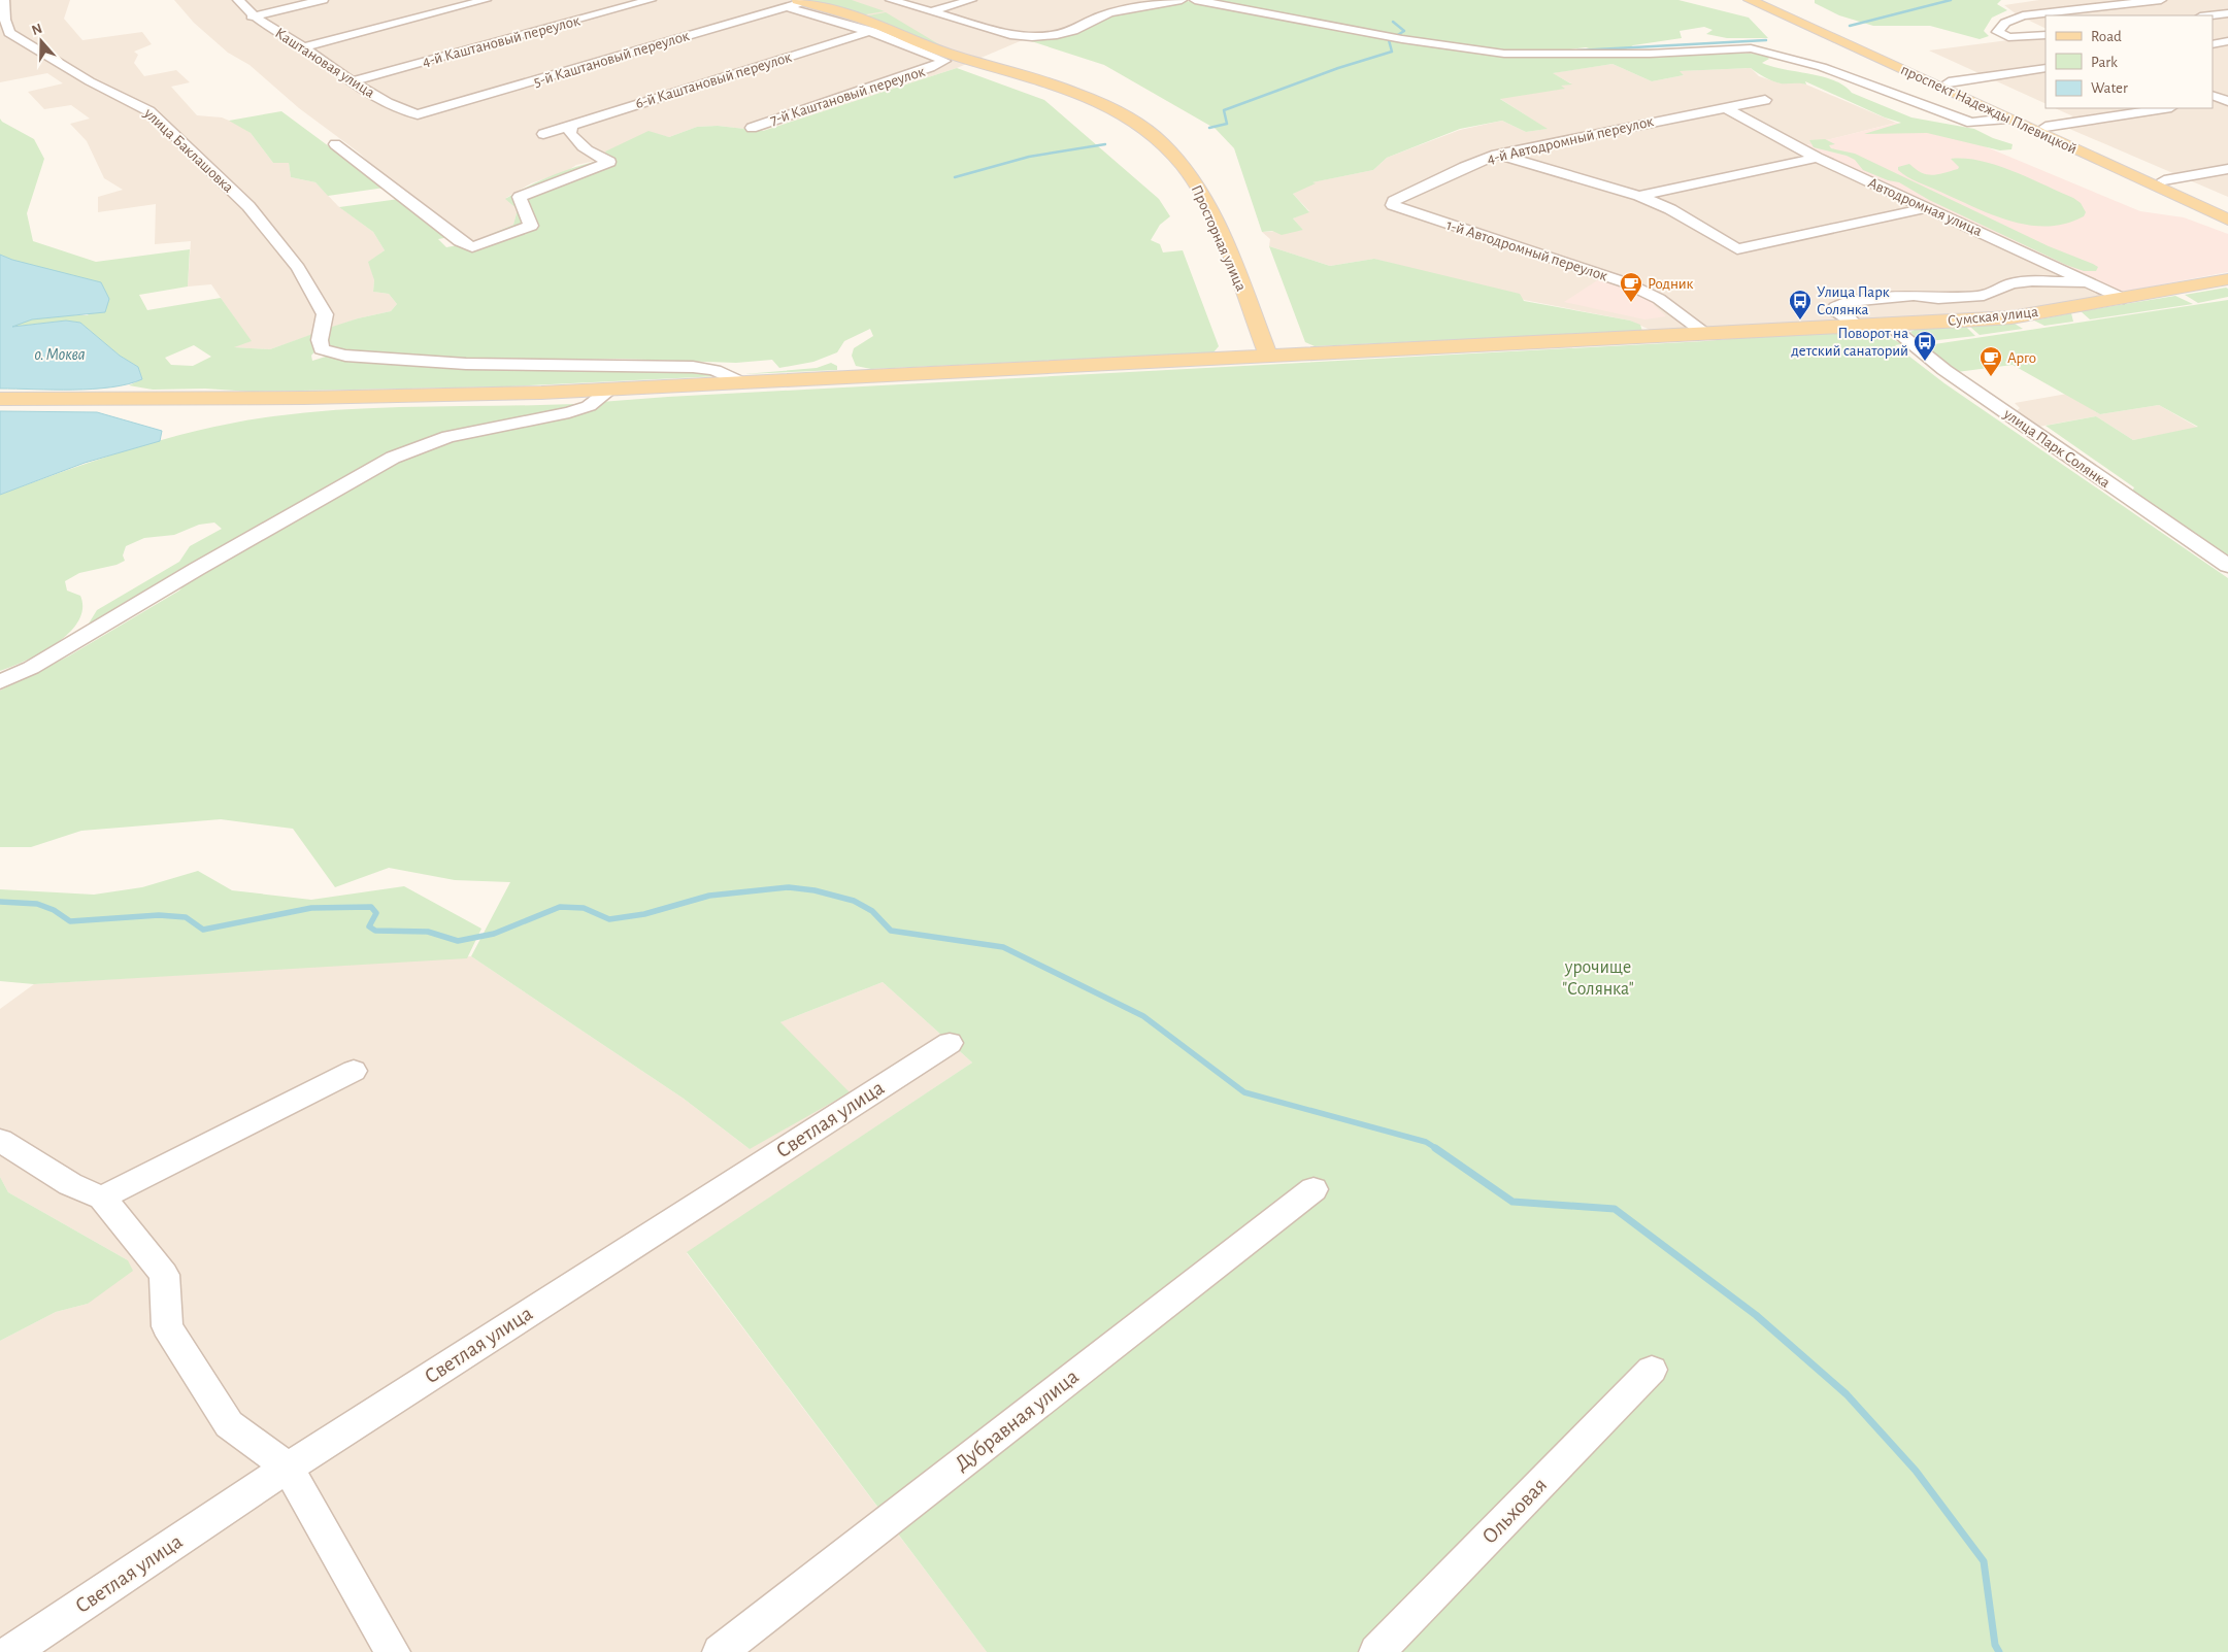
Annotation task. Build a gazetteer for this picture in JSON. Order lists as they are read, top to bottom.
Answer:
{
  "streets": {
    "main road": ["проспект Надежды Плевицкой", "Просторная улица", "Сумская улица"],
    "street": [
      "4-й Каштановый переулок",
      "5-й Каштановый переулок",
      "Каштановая улица",
      "6-й Каштановый переулок",
      "7-й Каштановый переулок",
      "4-й Автодромный переулок",
      "улица Баклашовка",
      "Автодромная улица",
      "1-й Автодромный переулок",
      "улица Парк Солянка",
      "Светлая улица",
      "Дубравная улица",
      "Ольховая"
    ]
  },
  "crossings": [
    ["4-й Каштановый переулок", "Каштановая улица"],
    ["5-й Каштановый переулок", "Каштановая улица"],
    ["5-й Каштановый переулок", "Просторная улица"],
    ["6-й Каштановый переулок", "Просторная улица"],
    ["7-й Каштановый переулок", "Просторная улица"],
    ["4-й Автодромный переулок", "Автодромная улица"],
    ["4-й Автодромный переулок", "1-й Автодромный переулок"],
    ["улица Баклашовка", "Сумская улица"],
    ["Автодромная улица", "Сумская улица"],
    ["Просторная улица", "Сумская улица"],
    ["1-й Автодромный переулок", "Сумская улица"],
    ["Сумская улица", "улица Парк Солянка"]
  ],
  "water": ["о. Моква"],
  "parks": ["урочище \"Солянка\""],
  "places": {
    "cafe": ["Родник", "Арго"],
    "bus stop": ["Улица Парк Солянка", "Поворот на детский санаторий"]
  },
  "legend": ["Road", "Park", "Water"],
  "north": "top"
}
